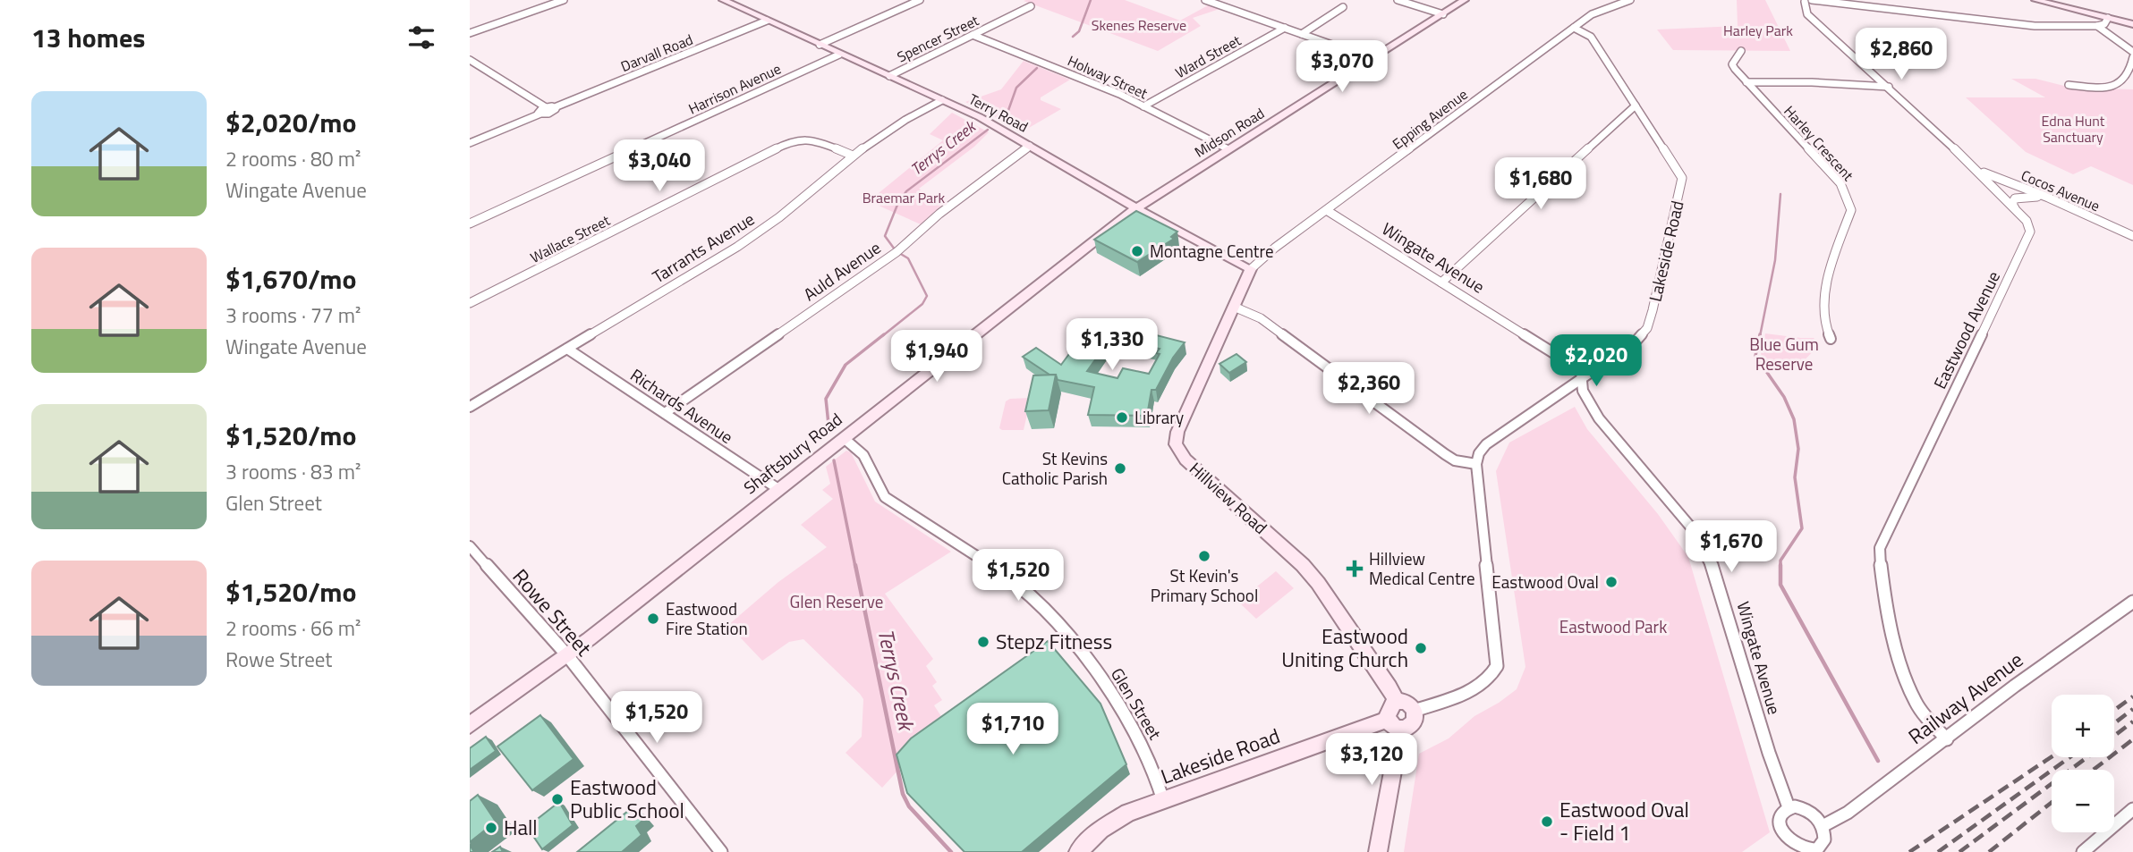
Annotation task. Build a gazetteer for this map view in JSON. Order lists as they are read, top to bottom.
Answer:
{
  "streets": {
    "street": [
      "Spencer Street",
      "Darvall Road",
      "Ward Street",
      "Holway Street",
      "Harrison Avenue",
      "Terry Road",
      "Epping Avenue",
      "Midson Road",
      "Harley Crescent",
      "Cocos Avenue",
      "Wallace Street",
      "Tarrants Avenue",
      "Lakeside Road",
      "Wingate Avenue",
      "Auld Avenue",
      "Eastwood Avenue",
      "Richards Avenue",
      "Shaftsbury Road",
      "Hillview Road",
      "Rowe Street",
      "Railway Avenue",
      "Glen Street"
    ]
  },
  "crossings": [
    ["Spencer Street", "Holway Street"],
    ["Spencer Street", "Terry Road"],
    ["Darvall Road", "Terry Road"],
    ["Ward Street", "Holway Street"],
    ["Holway Street", "Midson Road"],
    ["Harrison Avenue", "Terry Road"],
    ["Terry Road", "Epping Avenue"],
    ["Terry Road", "Midson Road"],
    ["Terry Road", "Tarrants Avenue"],
    ["Terry Road", "Auld Avenue"],
    ["Terry Road", "Shaftsbury Road"],
    ["Terry Road", "Hillview Road"],
    ["Epping Avenue", "Lakeside Road"],
    ["Epping Avenue", "Wingate Avenue"],
    ["Epping Avenue", "Hillview Road"],
    ["Midson Road", "Shaftsbury Road"],
    ["Cocos Avenue", "Eastwood Avenue"],
    ["Wallace Street", "Tarrants Avenue"],
    ["Tarrants Avenue", "Richards Avenue"],
    ["Lakeside Road", "Wingate Avenue"],
    ["Lakeside Road", "Hillview Road"],
    ["Lakeside Road", "Glen Street"],
    ["Wingate Avenue", "Railway Avenue"],
    ["Auld Avenue", "Richards Avenue"],
    ["Eastwood Avenue", "Railway Avenue"],
    ["Richards Avenue", "Shaftsbury Road"],
    ["Shaftsbury Road", "Rowe Street"],
    ["Shaftsbury Road", "Glen Street"]
  ],
  "water": ["Terrys Creek"],
  "parks": [
    "Skenes Reserve",
    "Harley Park",
    "Edna Hunt Sanctuary",
    "Braemar Park",
    "Blue Gum Reserve",
    "Glen Reserve",
    "Eastwood Park"
  ],
  "places": {
    "other": [
      "Montagne Centre",
      "Library",
      "St Kevins Catholic Parish",
      "St Kevin's Primary School",
      "Eastwood Oval",
      "Eastwood Fire Station",
      "Stepz Fitness",
      "Eastwood Uniting Church",
      "Eastwood Public School",
      "Eastwood Oval - Field 1",
      "Hall"
    ],
    "health": ["Hillview Medical Centre"]
  },
  "page": {
    "heading": "13 homes",
    "price": [
      "$2,860",
      "$3,070",
      "$3,040",
      "$1,680",
      "$1,330",
      "$1,940",
      "$2,020",
      "$2,360",
      "$1,670",
      "$1,520",
      "$1,520",
      "$1,710",
      "$3,120"
    ],
    "list": [
      {
        "name": "$2,020/mo",
        "note": "2 rooms · 80 m² · Wingate Avenue"
      },
      {
        "name": "$1,670/mo",
        "note": "3 rooms · 77 m² · Wingate Avenue"
      },
      {
        "name": "$1,520/mo",
        "note": "3 rooms · 83 m² · Glen Street"
      },
      {
        "name": "$1,520/mo",
        "note": "2 rooms · 66 m² · Rowe Street"
      }
    ],
    "map_buttons": ["+", "−"]
  }
}
